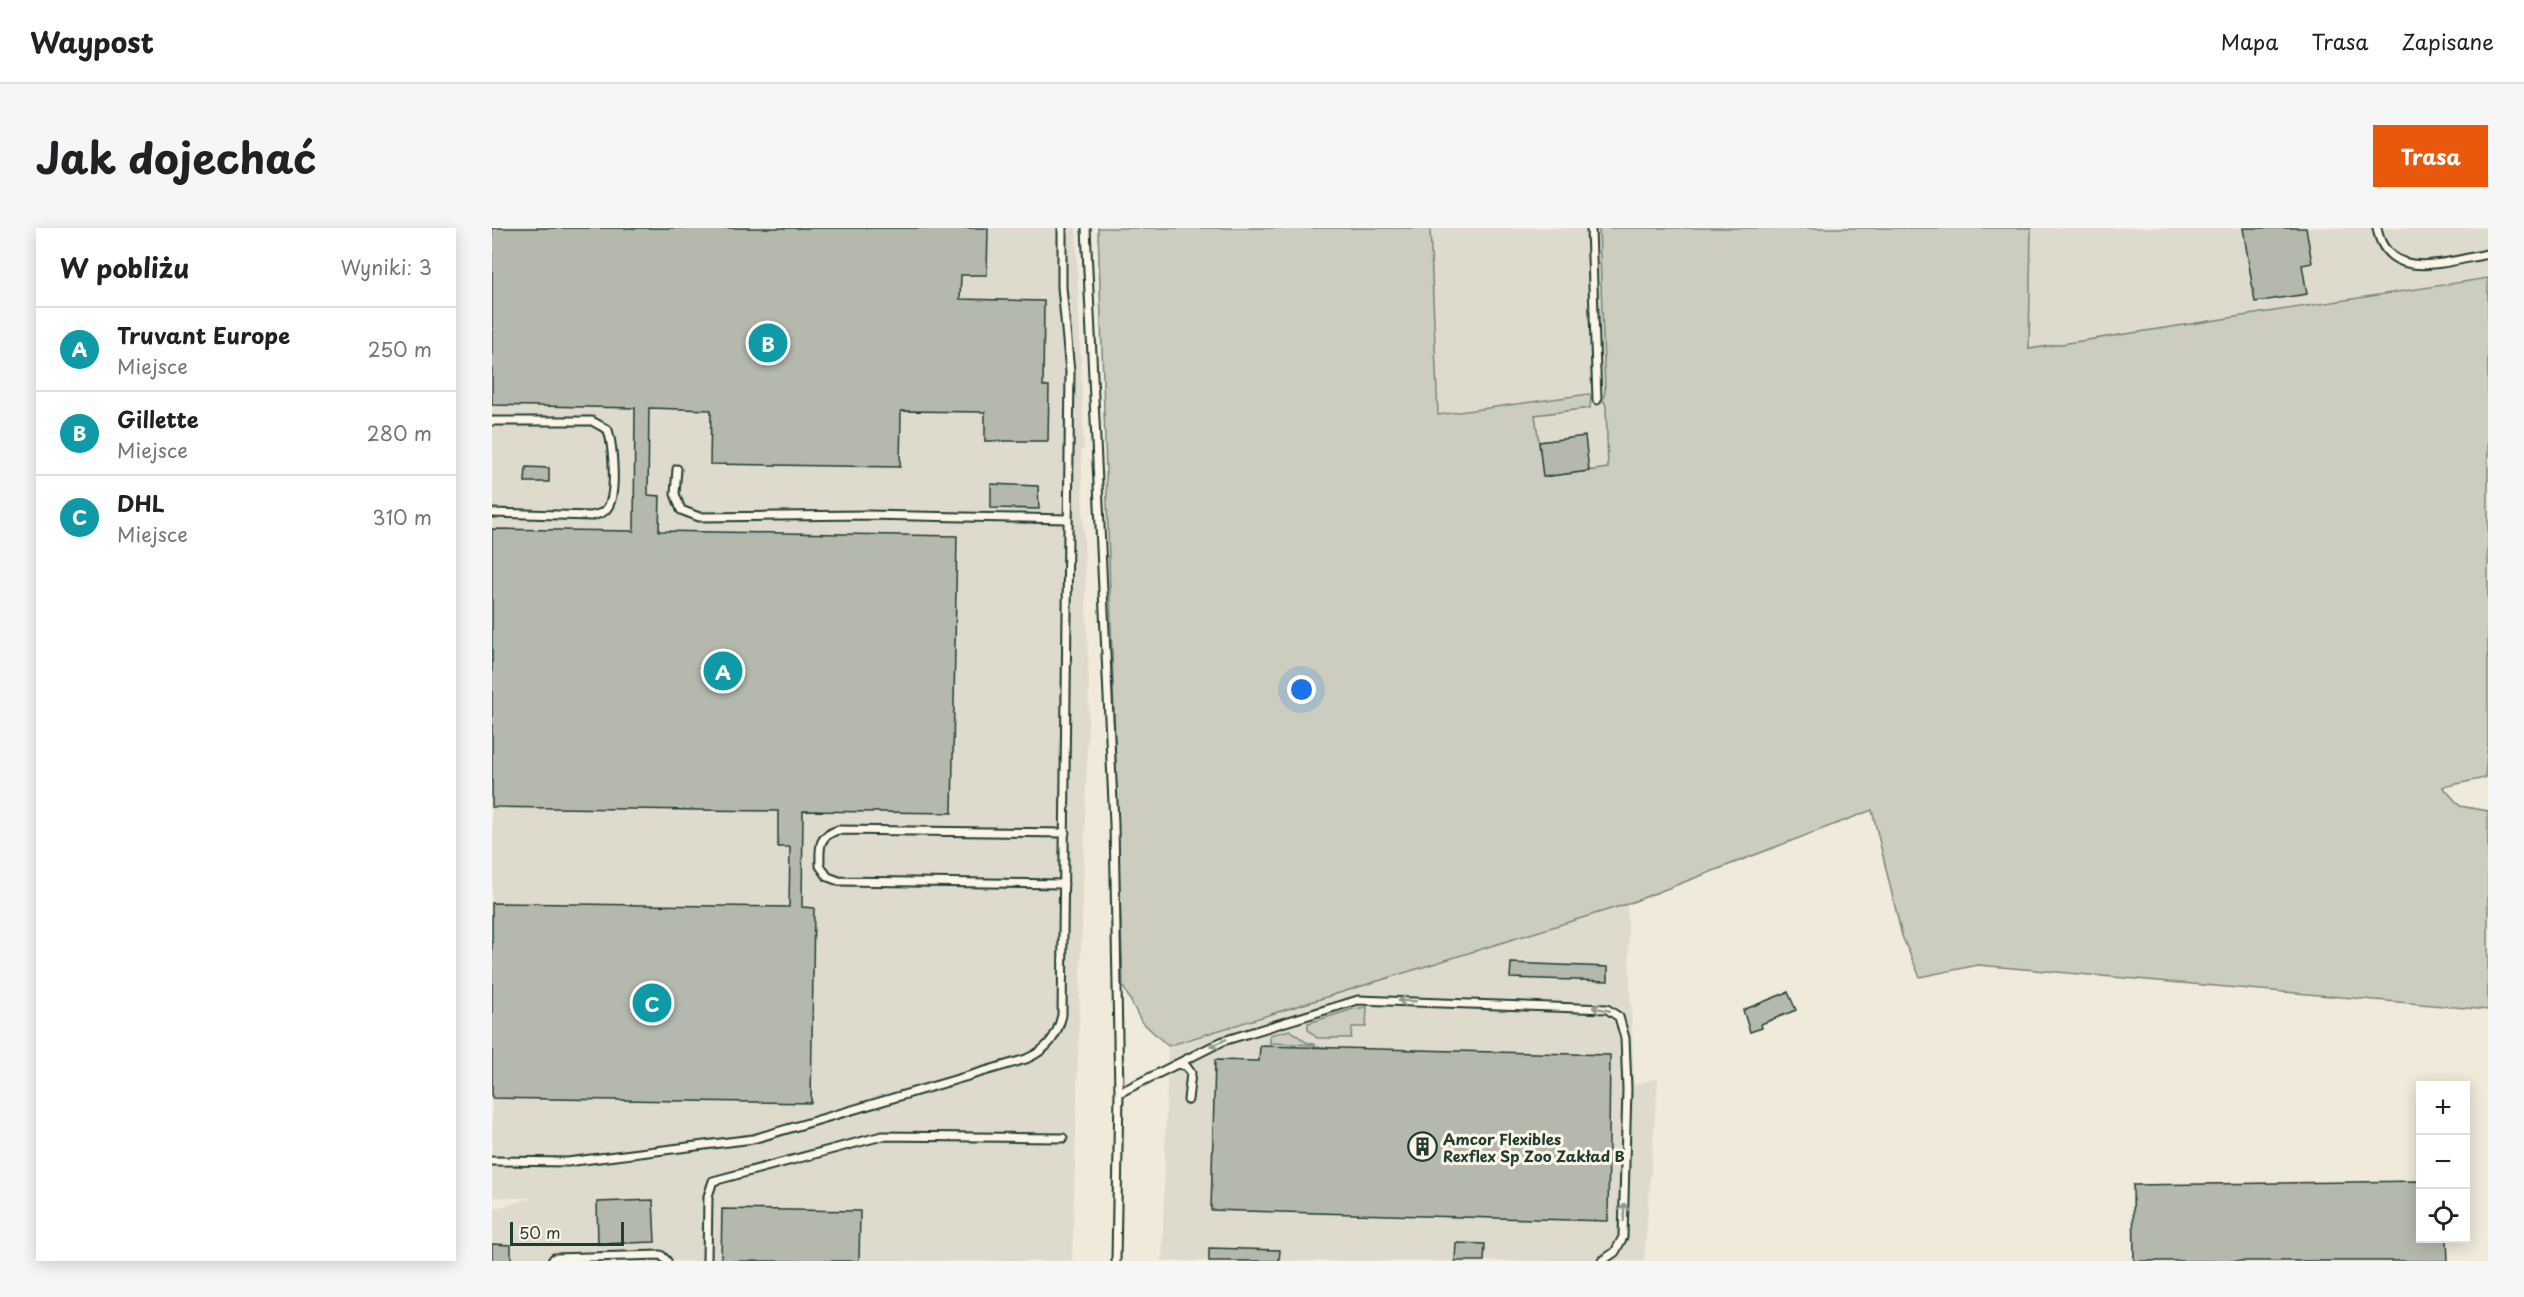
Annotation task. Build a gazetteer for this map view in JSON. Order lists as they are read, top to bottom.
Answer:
{
  "places": {
    "building": ["Amcor Flexibles Rexflex Sp Zoo Zakład B"]
  },
  "scale_bar": "50 m",
  "page": {
    "header": "Waypost",
    "nav": ["Mapa", "Trasa", "Zapisane"],
    "title": "Jak dojechać",
    "buttons": "Trasa",
    "heading": ["W pobliżu", "Wyniki: 3"],
    "list": [
      {
        "mark": "A",
        "name": "Truvant Europe",
        "note": "Miejsce",
        "value": "250 m"
      },
      {
        "mark": "B",
        "name": "Gillette",
        "note": "Miejsce",
        "value": "280 m"
      },
      {
        "mark": "C",
        "name": "DHL",
        "note": "Miejsce",
        "value": "310 m"
      }
    ],
    "pins": ["B", "A", "C"],
    "map_buttons": ["+", "−"],
    "scale": "50 m"
  }
}
